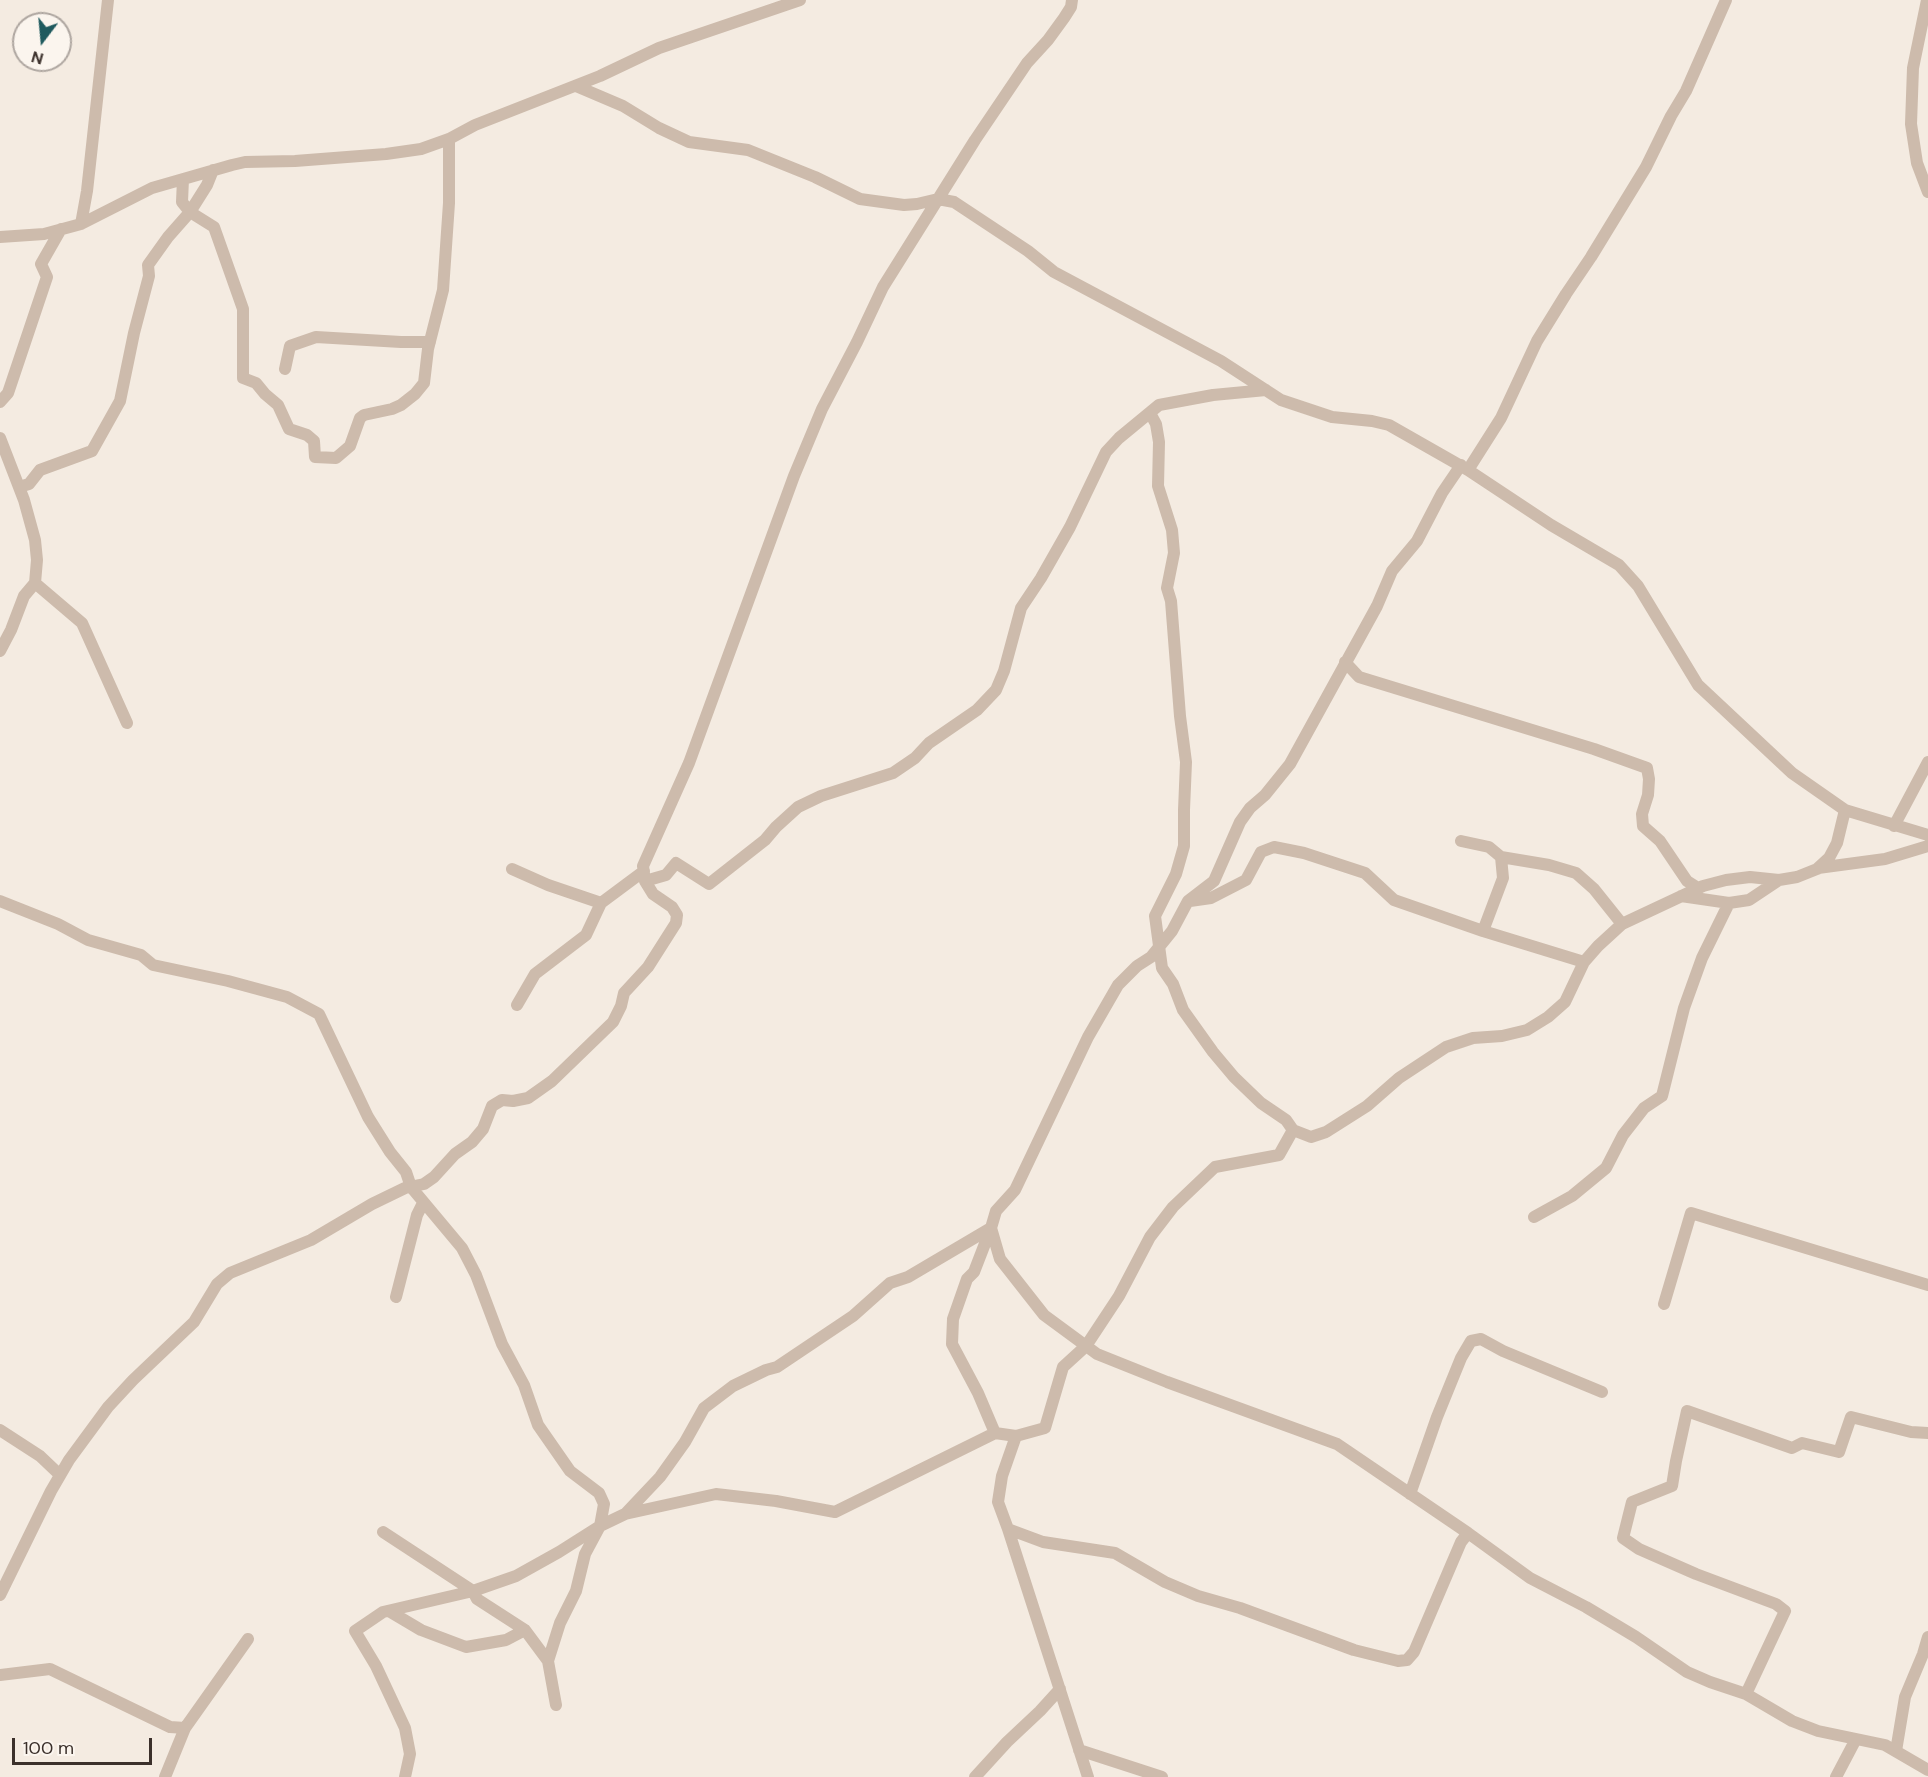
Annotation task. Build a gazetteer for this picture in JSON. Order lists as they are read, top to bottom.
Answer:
{
  "scale_bar": "100 m",
  "north": "bottom"
}
